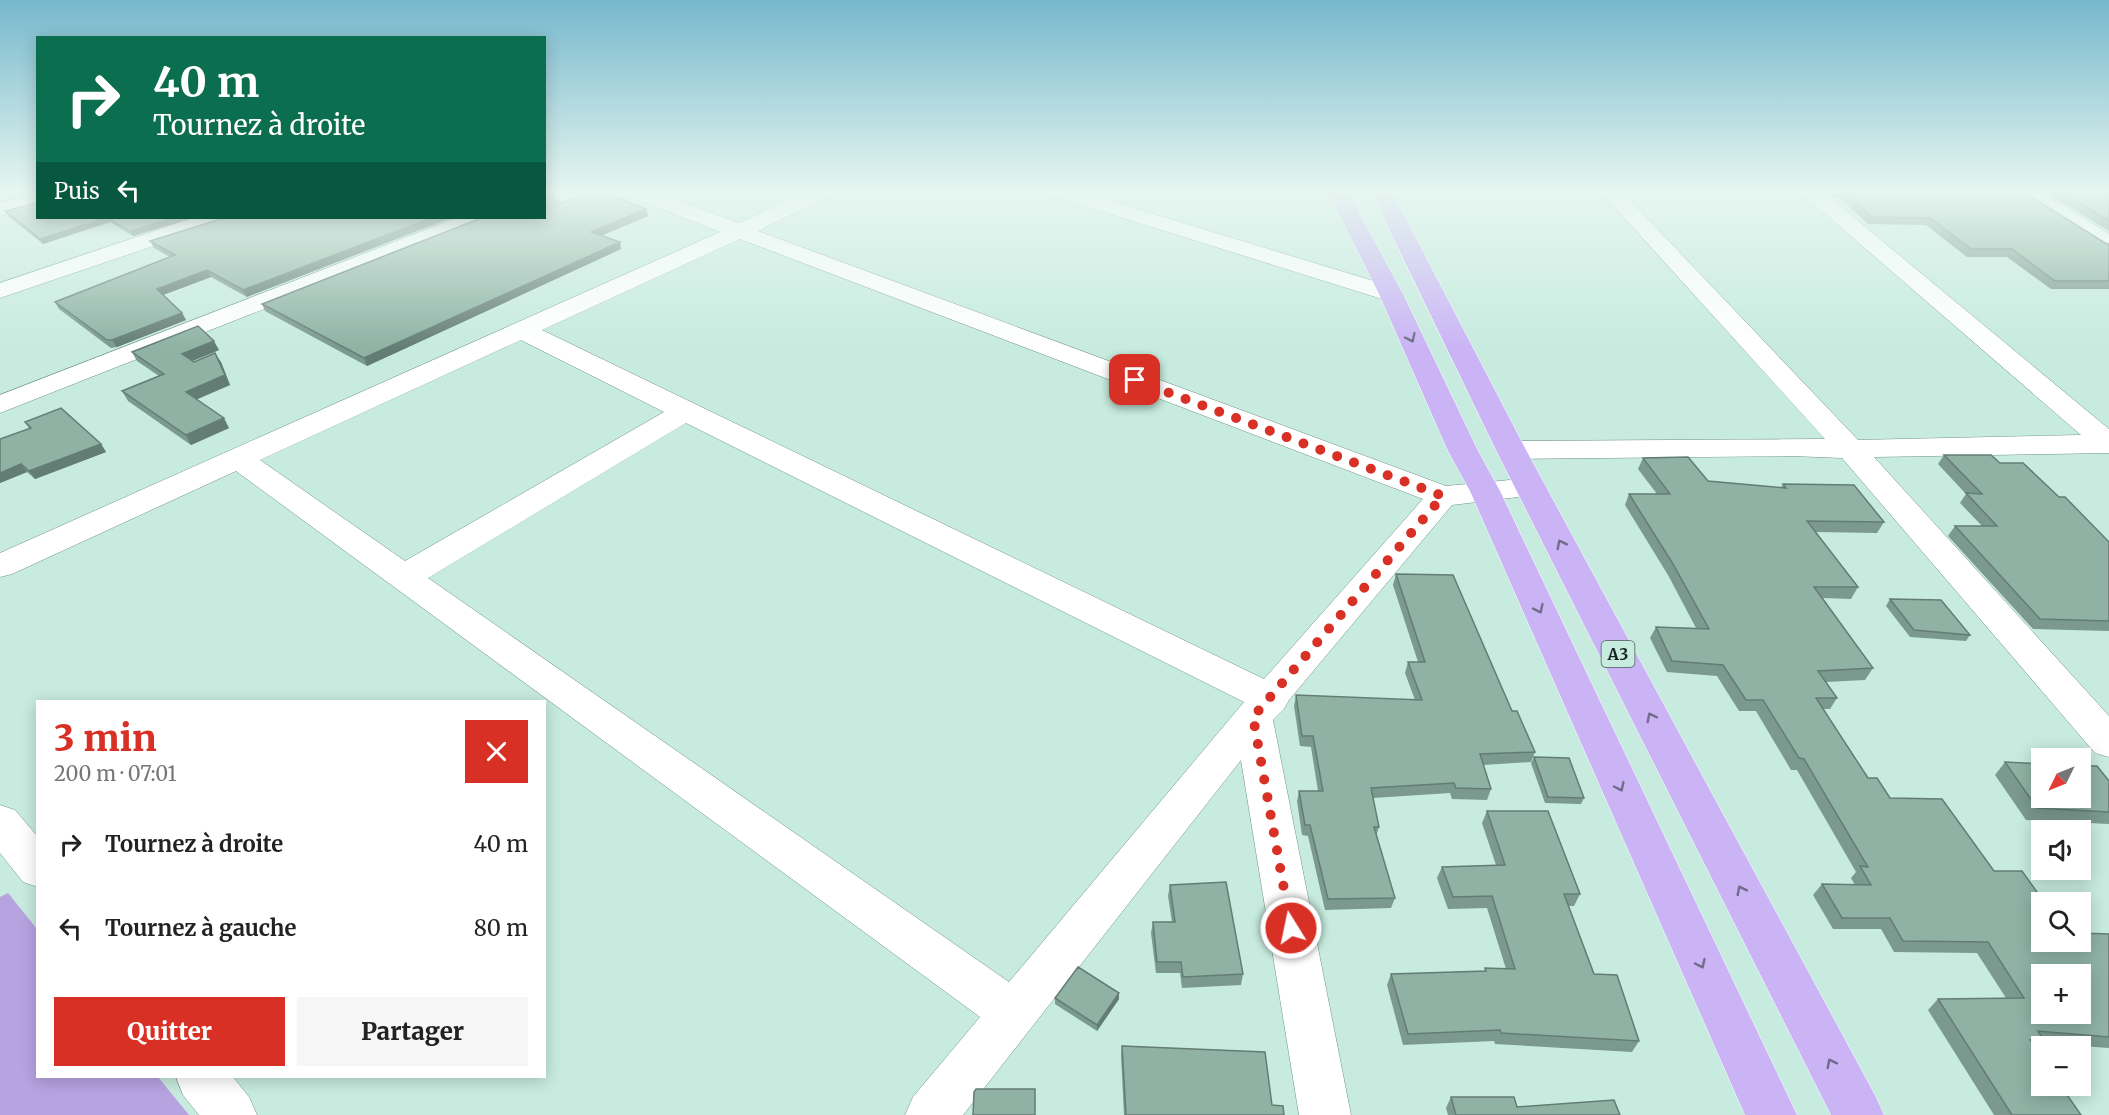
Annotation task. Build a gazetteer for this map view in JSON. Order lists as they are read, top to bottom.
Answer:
{
  "streets": {
    "highway": ["A3"]
  },
  "north": "bottom left",
  "page": {
    "turn": ["40 m", "Tournez à droite"],
    "then": "Puis",
    "heading": ["3 min", "200 m · 07:01"],
    "map_buttons": ["+", "−"],
    "list": [
      {
        "name": "Tournez à droite",
        "value": "40 m"
      },
      {
        "name": "Tournez à gauche",
        "value": "80 m"
      }
    ],
    "buttons": ["Quitter", "Partager"]
  }
}
